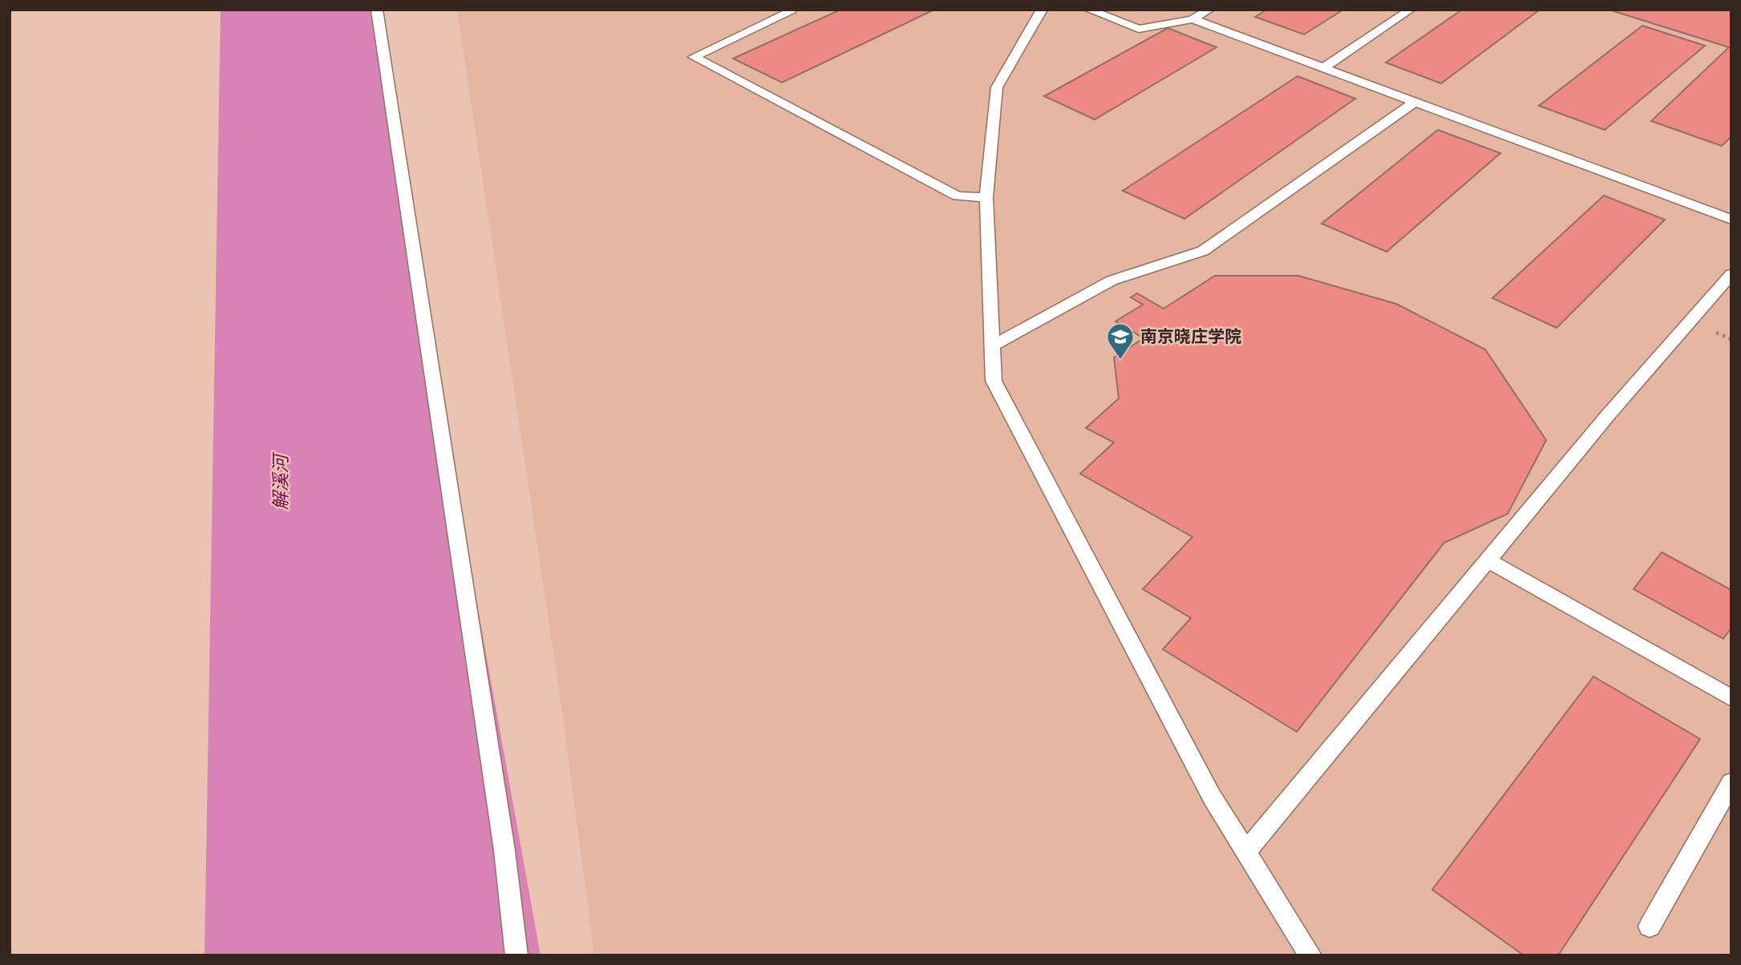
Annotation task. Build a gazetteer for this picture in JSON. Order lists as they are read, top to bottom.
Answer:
{
  "water": ["解溪河"],
  "places": {
    "school or university": ["南京晓庄学院"]
  }
}
